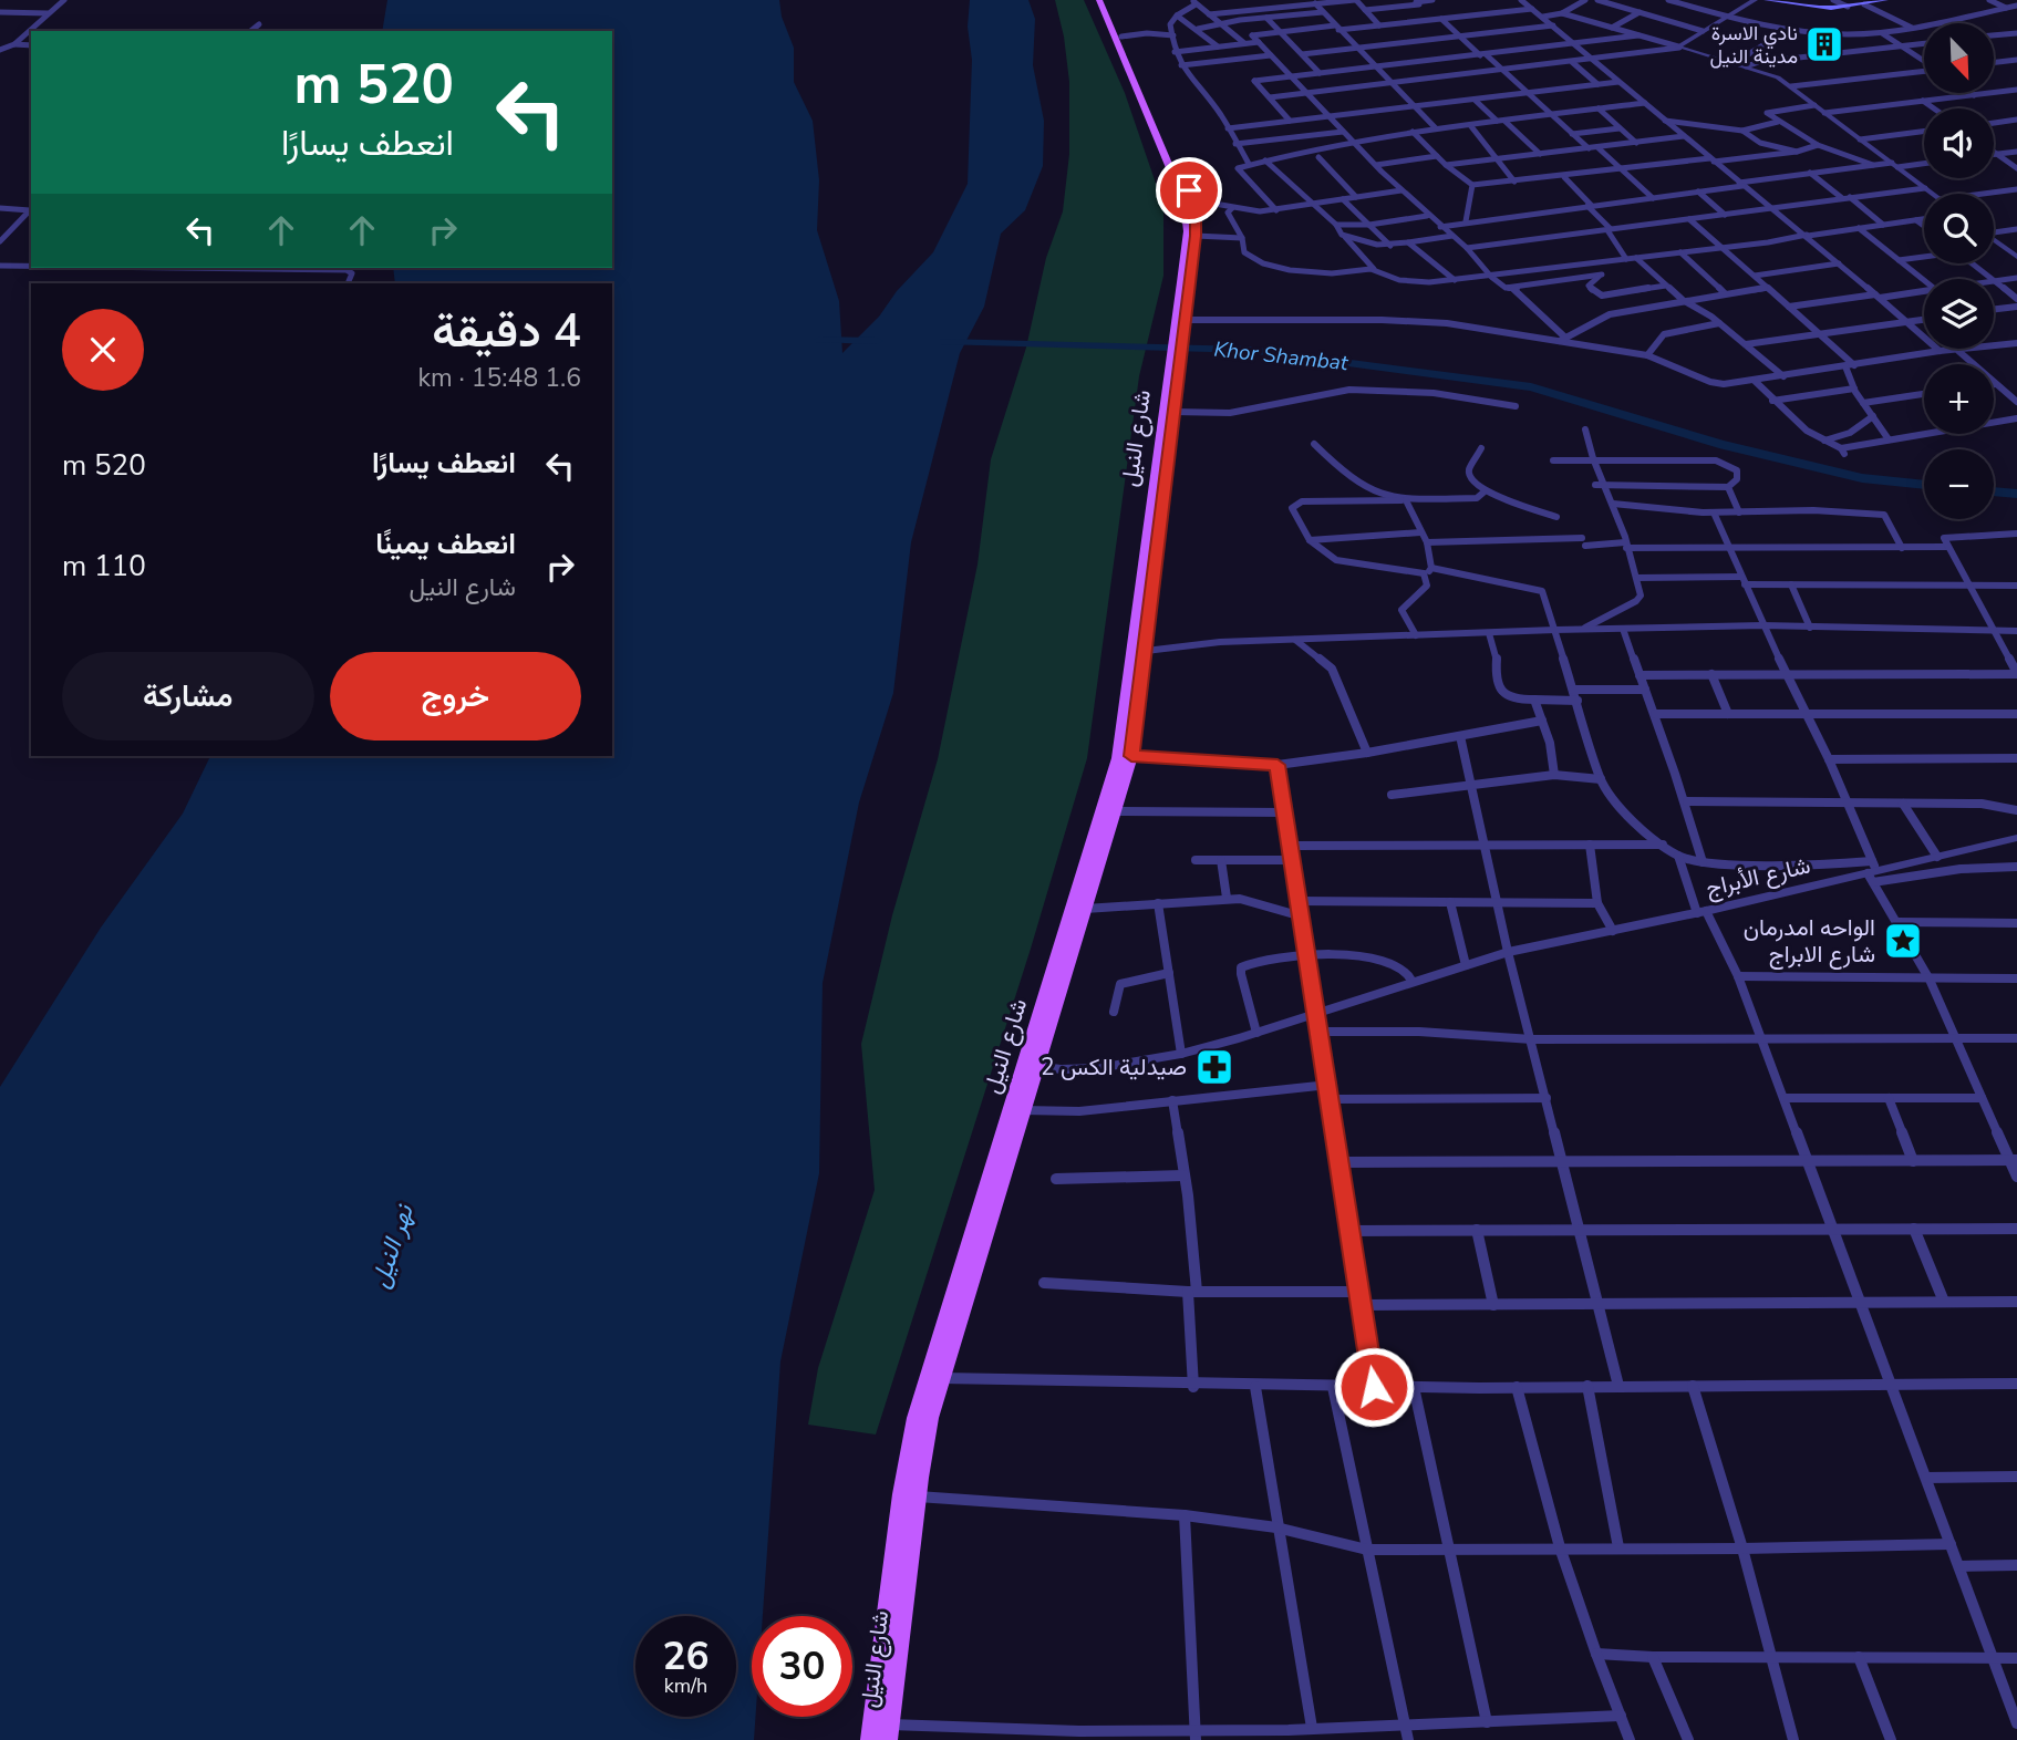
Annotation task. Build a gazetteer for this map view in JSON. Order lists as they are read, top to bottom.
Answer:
{
  "streets": {
    "main road": ["شارع النيل"],
    "street": ["شارع الأبراج"]
  },
  "crossings": [
    ["شارع النيل", "شارع الأبراج"]
  ],
  "water": ["Khor Shambat", "نهر النيل"],
  "places": {
    "building": ["نادي الاسرة مدينة النيل"],
    "place": ["الواحه امدرمان شارع الابراج"],
    "pharmacy": ["صيدلية الكس 2"]
  },
  "north": "bottom right",
  "page": {
    "map_buttons": ["+", "−"],
    "turn": ["520 m", "انعطف يسارًا"],
    "heading": ["4 دقيقة", "1.6 km · 15:48"],
    "list": [
      {
        "name": "انعطف يسارًا",
        "value": "520 m"
      },
      {
        "name": "انعطف يمينًا",
        "note": "شارع النيل",
        "value": "110 m"
      }
    ],
    "buttons": ["خروج", "مشاركة"],
    "speed": "26 km/h",
    "limit": "30"
  }
}
